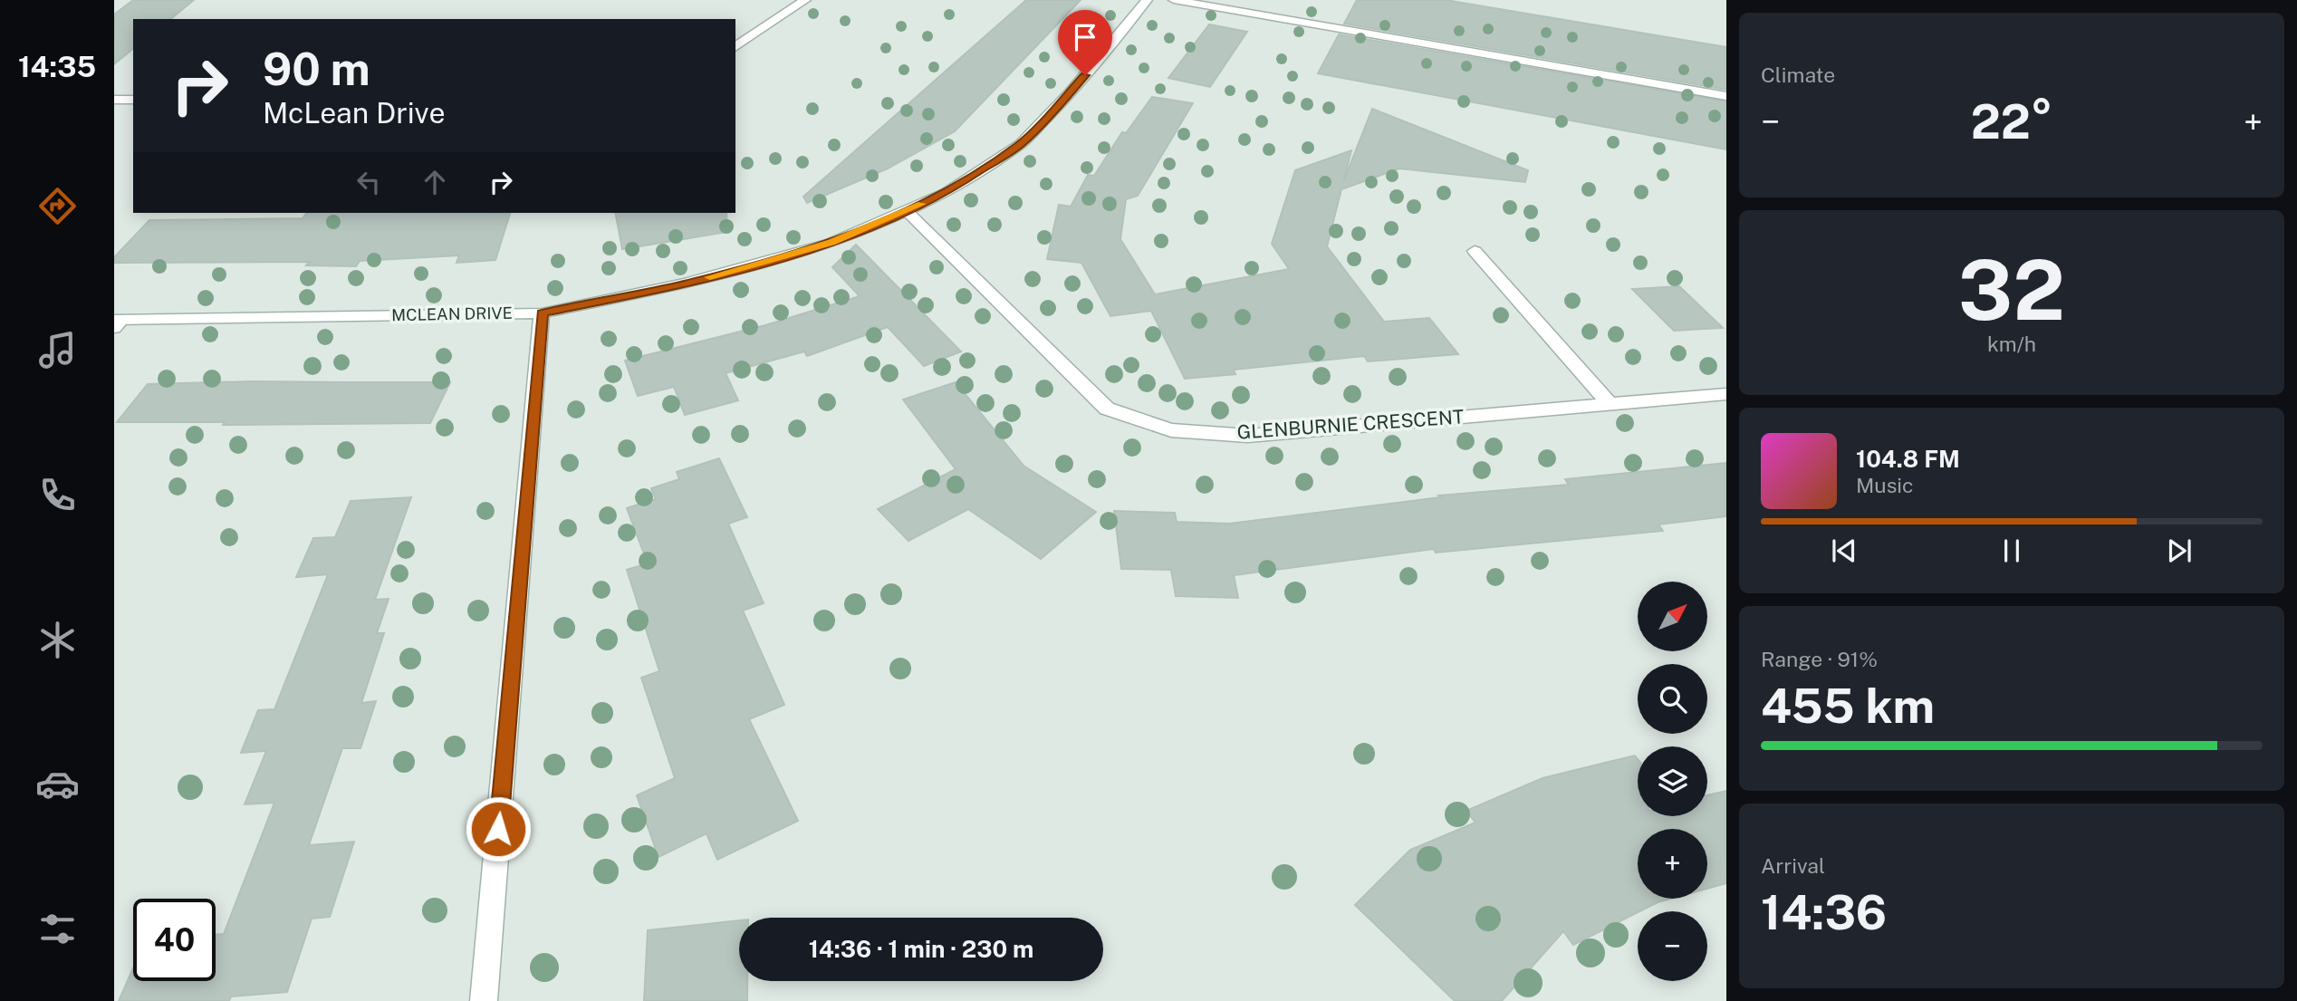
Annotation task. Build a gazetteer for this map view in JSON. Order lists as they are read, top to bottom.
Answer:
{
  "streets": {
    "street": ["MCLEAN DRIVE", "GLENBURNIE CRESCENT"]
  },
  "crossings": [
    ["MCLEAN DRIVE", "GLENBURNIE CRESCENT"]
  ],
  "north": "top right",
  "page": {
    "tabs": "14:35",
    "tile": [
      "Climate",
      ["32", "km/h"],
      ["Range · 91%", "455 km"],
      ["Arrival", "14:36"]
    ],
    "turn": ["90 m", "McLean Drive"],
    "heat": ["−", "22°", "+"],
    "song": ["104.8 FM", "Music"],
    "map_buttons": ["+", "−"],
    "limit": "40",
    "trip": "14:36 · 1 min · 230 m"
  }
}
